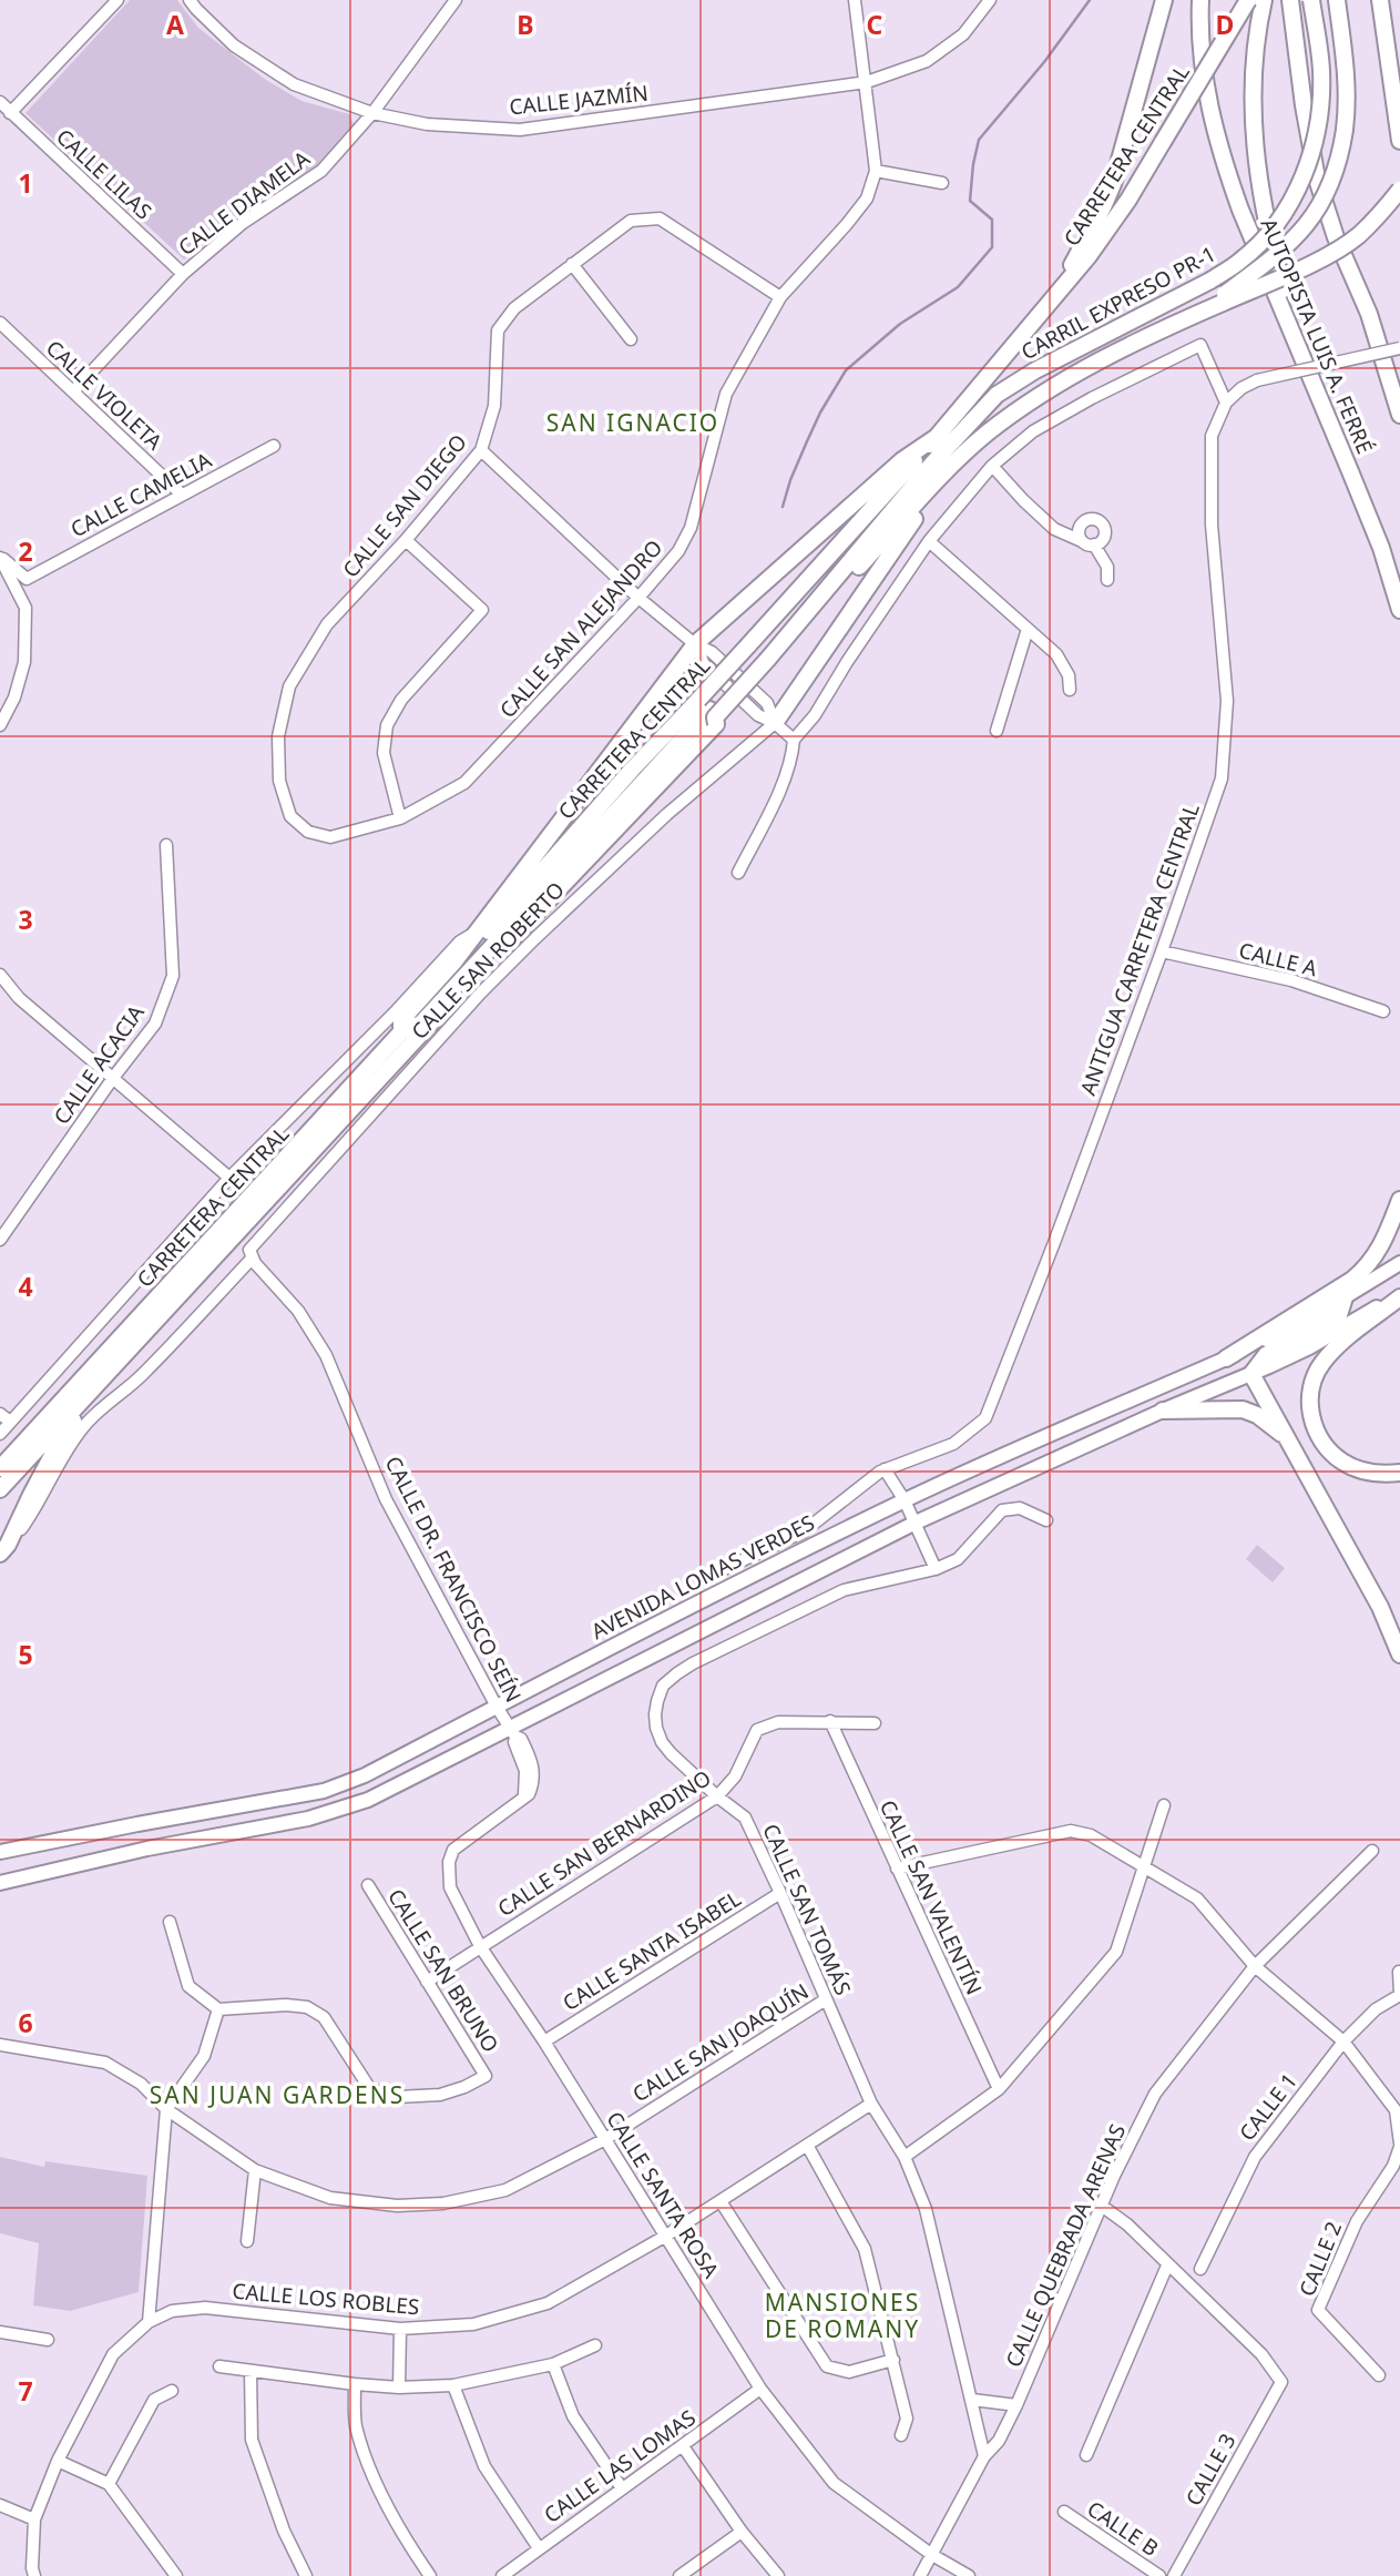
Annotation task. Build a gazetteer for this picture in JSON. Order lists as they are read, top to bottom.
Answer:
{
  "streets": {
    "highway": ["CARRETERA CENTRAL", "CARRIL EXPRESO PR-1", "AUTOPISTA LUIS A. FERRÉ"],
    "main road": ["AVENIDA LOMAS VERDES"],
    "street": [
      "CALLE JAZMÍN",
      "CALLE LILAS",
      "CALLE DIAMELA",
      "CALLE VIOLETA",
      "CALLE CAMELIA",
      "CALLE SAN DIEGO",
      "CALLE SAN ALEJANDRO",
      "ANTIGUA CARRETERA CENTRAL",
      "CALLE A",
      "CALLE SAN ROBERTO",
      "CALLE ACACIA",
      "CALLE DR. FRANCISCO SEÍN",
      "CALLE SAN BERNARDINO",
      "CALLE SAN VALENTÍN",
      "CALLE SAN TOMÁS",
      "CALLE SANTA ISABEL",
      "CALLE SAN BRUNO",
      "CALLE SAN JOAQUÍN",
      "CALLE 1",
      "CALLE SANTA ROSA",
      "CALLE QUEBRADA ARENAS",
      "CALLE 2",
      "CALLE LOS ROBLES",
      "CALLE LAS LOMAS",
      "CALLE 3",
      "CALLE B"
    ]
  },
  "crossings": [
    ["CALLE JAZMÍN", "CALLE DIAMELA"],
    ["CALLE JAZMÍN", "CALLE SAN ALEJANDRO"],
    ["CARRETERA CENTRAL", "CARRIL EXPRESO PR-1"],
    ["CALLE LILAS", "CALLE DIAMELA"],
    ["CALLE DIAMELA", "CALLE VIOLETA"],
    ["CALLE VIOLETA", "CALLE CAMELIA"],
    ["CALLE SAN DIEGO", "CALLE SAN ALEJANDRO"],
    ["ANTIGUA CARRETERA CENTRAL", "CALLE A"],
    ["CALLE SAN ROBERTO", "CALLE DR. FRANCISCO SEÍN"],
    ["AVENIDA LOMAS VERDES", "CALLE DR. FRANCISCO SEÍN"],
    ["CALLE DR. FRANCISCO SEÍN", "CALLE SANTA ROSA"],
    ["CALLE SAN BERNARDINO", "CALLE SAN VALENTÍN"],
    ["CALLE SAN BERNARDINO", "CALLE SAN TOMÁS"],
    ["CALLE SAN BERNARDINO", "CALLE SAN BRUNO"],
    ["CALLE SAN BERNARDINO", "CALLE SANTA ROSA"],
    ["CALLE SAN TOMÁS", "CALLE SANTA ISABEL"],
    ["CALLE SAN TOMÁS", "CALLE SAN JOAQUÍN"],
    ["CALLE SAN TOMÁS", "CALLE QUEBRADA ARENAS"],
    ["CALLE SAN TOMÁS", "CALLE LOS ROBLES"],
    ["CALLE SANTA ISABEL", "CALLE SANTA ROSA"],
    ["CALLE SAN JOAQUÍN", "CALLE SANTA ROSA"],
    ["CALLE 1", "CALLE 2"],
    ["CALLE SANTA ROSA", "CALLE QUEBRADA ARENAS"],
    ["CALLE SANTA ROSA", "CALLE LOS ROBLES"],
    ["CALLE SANTA ROSA", "CALLE LAS LOMAS"],
    ["CALLE QUEBRADA ARENAS", "CALLE 2"]
  ],
  "districts": ["SAN IGNACIO", "SAN JUAN GARDENS", "MANSIONES DE ROMANY"],
  "grid": {
    "columns": [
      "A",
      "B",
      "C",
      "D"
    ],
    "rows": [
      "1",
      "2",
      "3",
      "4",
      "5",
      "6",
      "7"
    ]
  }
}
